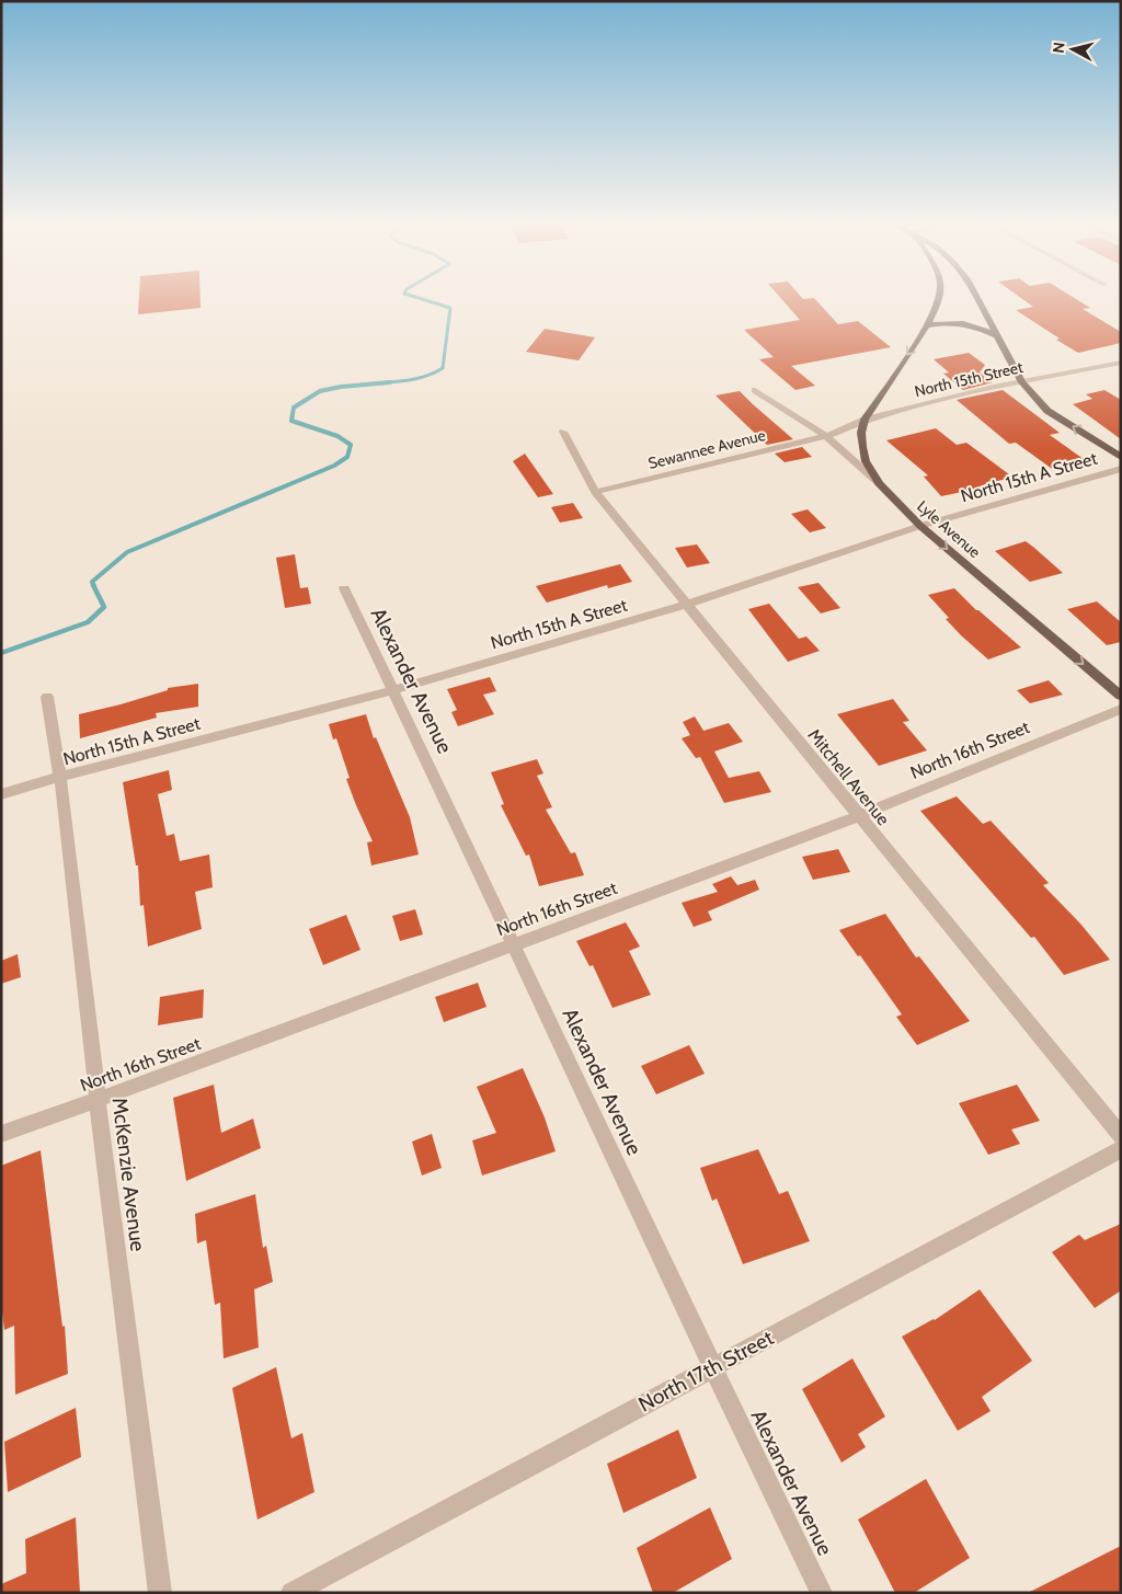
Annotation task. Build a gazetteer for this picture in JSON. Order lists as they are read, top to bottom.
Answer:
{
  "streets": {
    "main road": ["Lyle Avenue"],
    "street": [
      "North 15th Street",
      "Sewannee Avenue",
      "North 15th A Street",
      "Alexander Avenue",
      "North 16th Street",
      "Mitchell Avenue",
      "McKenzie Avenue",
      "North 17th Street"
    ]
  },
  "crossings": [
    ["North 15th Street", "Sewannee Avenue"],
    ["North 15th Street", "Lyle Avenue"],
    ["Sewannee Avenue", "Lyle Avenue"],
    ["Sewannee Avenue", "Mitchell Avenue"],
    ["North 15th A Street", "Lyle Avenue"],
    ["North 15th A Street", "Alexander Avenue"],
    ["North 15th A Street", "Mitchell Avenue"],
    ["North 15th A Street", "McKenzie Avenue"],
    ["Alexander Avenue", "North 16th Street"],
    ["Alexander Avenue", "North 17th Street"],
    ["North 16th Street", "Mitchell Avenue"],
    ["North 16th Street", "McKenzie Avenue"]
  ],
  "one_way": ["Lyle Avenue"],
  "north": "left"
}
